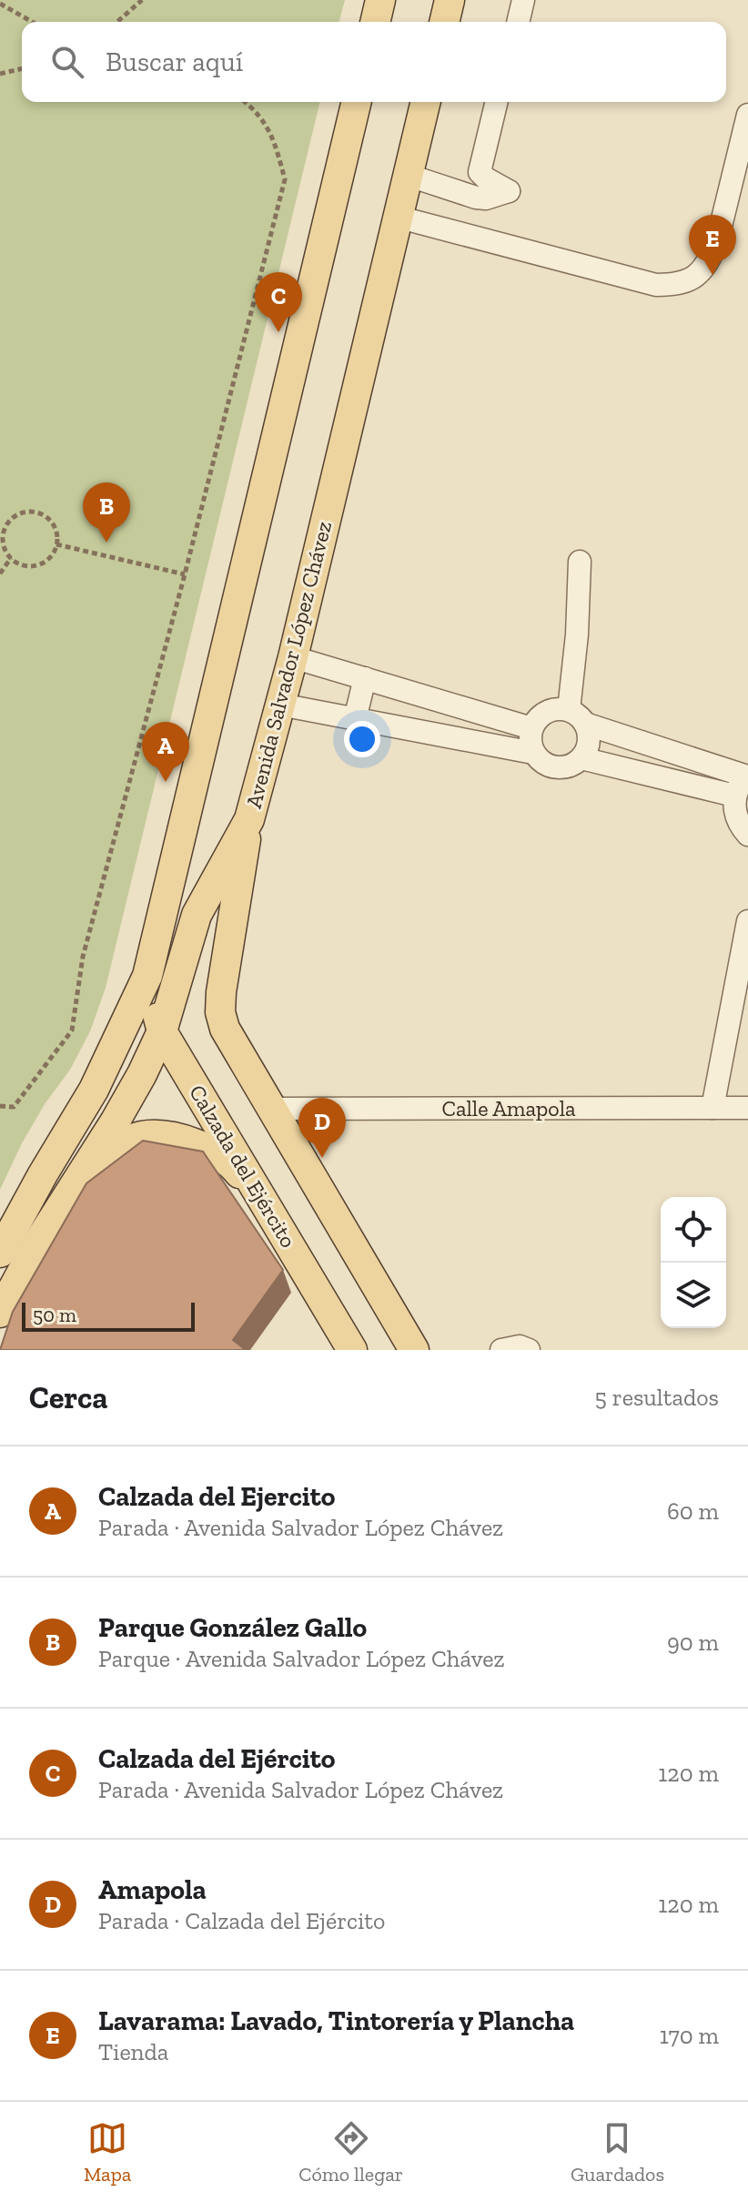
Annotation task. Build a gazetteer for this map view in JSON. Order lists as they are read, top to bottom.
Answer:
{
  "streets": {
    "main road": ["Avenida Salvador López Chávez", "Calzada del Ejército"],
    "street": ["Calle Amapola"]
  },
  "crossings": [
    ["Avenida Salvador López Chávez", "Calzada del Ejército"]
  ],
  "scale_bar": "50 m",
  "page": {
    "search": "Buscar aquí",
    "pins": [
      "E",
      "C",
      "B",
      "A",
      "D"
    ],
    "scale": "50 m",
    "heading": ["Cerca", "5 resultados"],
    "list": [
      {
        "mark": "A",
        "name": "Calzada del Ejercito",
        "note": "Parada · Avenida Salvador López Chávez",
        "value": "60 m"
      },
      {
        "mark": "B",
        "name": "Parque González Gallo",
        "note": "Parque · Avenida Salvador López Chávez",
        "value": "90 m"
      },
      {
        "mark": "C",
        "name": "Calzada del Ejército",
        "note": "Parada · Avenida Salvador López Chávez",
        "value": "120 m"
      },
      {
        "mark": "D",
        "name": "Amapola",
        "note": "Parada · Calzada del Ejército",
        "value": "120 m"
      },
      {
        "mark": "E",
        "name": "Lavarama: Lavado, Tintorería y Plancha",
        "note": "Tienda",
        "value": "170 m"
      }
    ],
    "nav": ["Mapa", "Cómo llegar", "Guardados"]
  }
}
